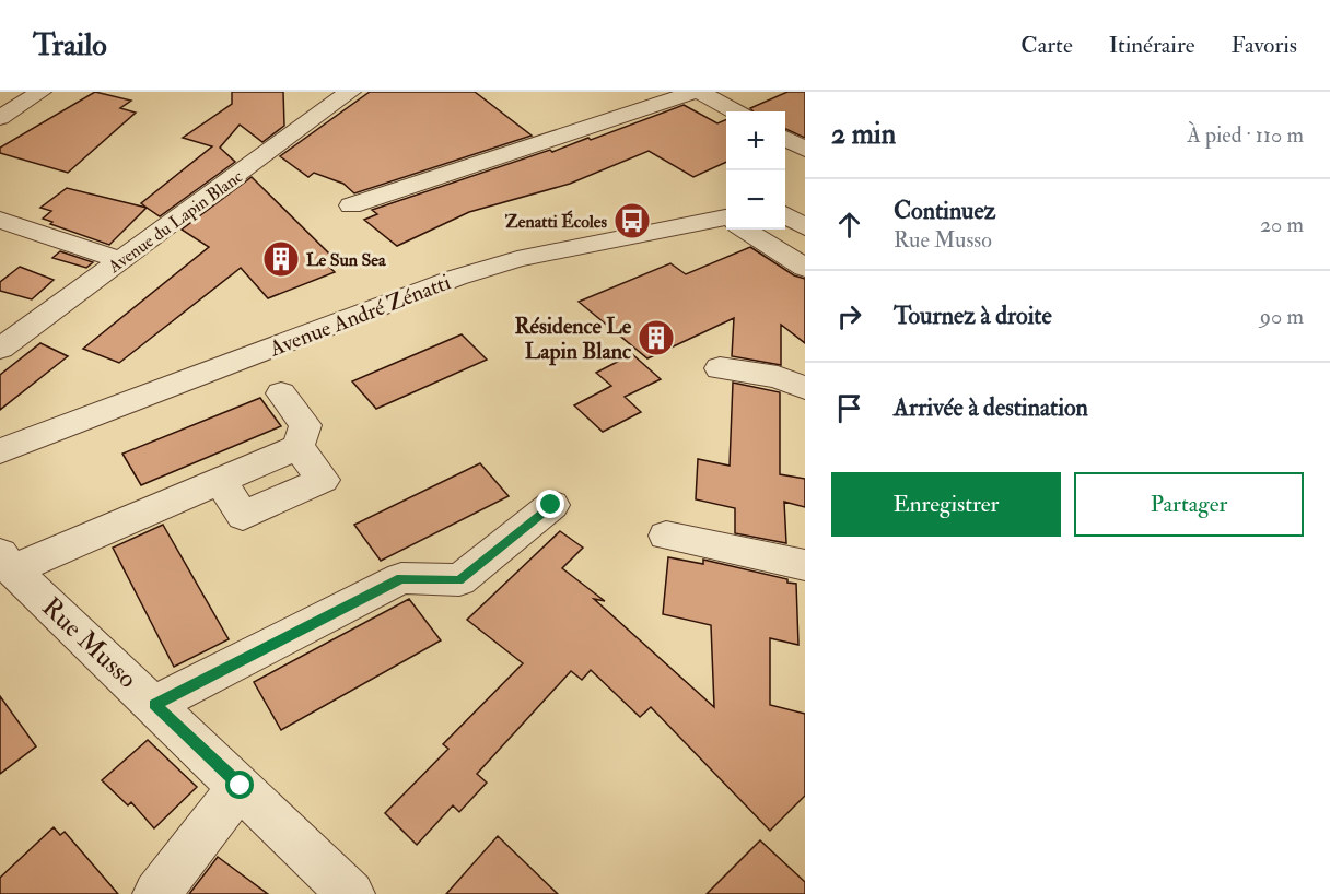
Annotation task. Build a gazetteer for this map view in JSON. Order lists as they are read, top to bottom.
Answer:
{
  "streets": {
    "street": ["Avenue du Lapin Blanc", "Avenue André Zénatti", "Rue Musso"]
  },
  "places": {
    "bus stop": ["Zenatti Écoles"],
    "building": ["Le Sun Sea", "Résidence Le Lapin Blanc"]
  },
  "page": {
    "header": "Trailo",
    "nav": ["Carte", "Itinéraire", "Favoris"],
    "heading": ["2 min", "À pied · 110 m"],
    "map_buttons": ["+", "−"],
    "list": [
      ["Continuez", "Rue Musso", "20 m"],
      ["Tournez à droite", "90 m"],
      "Arrivée à destination"
    ],
    "buttons": ["Enregistrer", "Partager"]
  }
}
